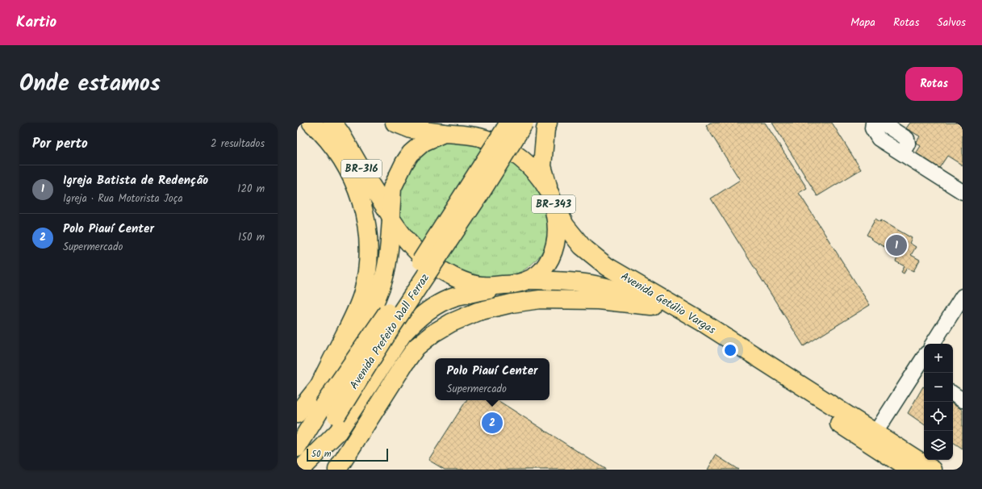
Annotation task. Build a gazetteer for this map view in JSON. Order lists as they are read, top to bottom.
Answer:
{
  "streets": {
    "main road": [
      "BR-316",
      "BR-343",
      "Avenida Getúlio Vargas",
      "Avenida Prefeito Wall Ferraz"
    ]
  },
  "crossings": [
    ["BR-316", "BR-343"],
    ["BR-343", "Avenida Getúlio Vargas"],
    ["BR-343", "Avenida Prefeito Wall Ferraz"]
  ],
  "scale_bar": "50 m",
  "page": {
    "header": "Kartio",
    "nav": ["Mapa", "Rotas", "Salvos"],
    "title": "Onde estamos",
    "buttons": "Rotas",
    "heading": ["Por perto", "2 resultados"],
    "list": [
      {
        "mark": "1",
        "name": "Igreja Batista de Redenção",
        "note": "Igreja · Rua Motorista Joça",
        "value": "120 m"
      },
      {
        "mark": "2",
        "name": "Polo Piauí Center",
        "note": "Supermercado",
        "value": "150 m"
      }
    ],
    "pins": ["1", "2"],
    "map_buttons": ["+", "−"],
    "popup": ["Polo Piauí Center", "Supermercado"],
    "scale": "50 m"
  }
}
